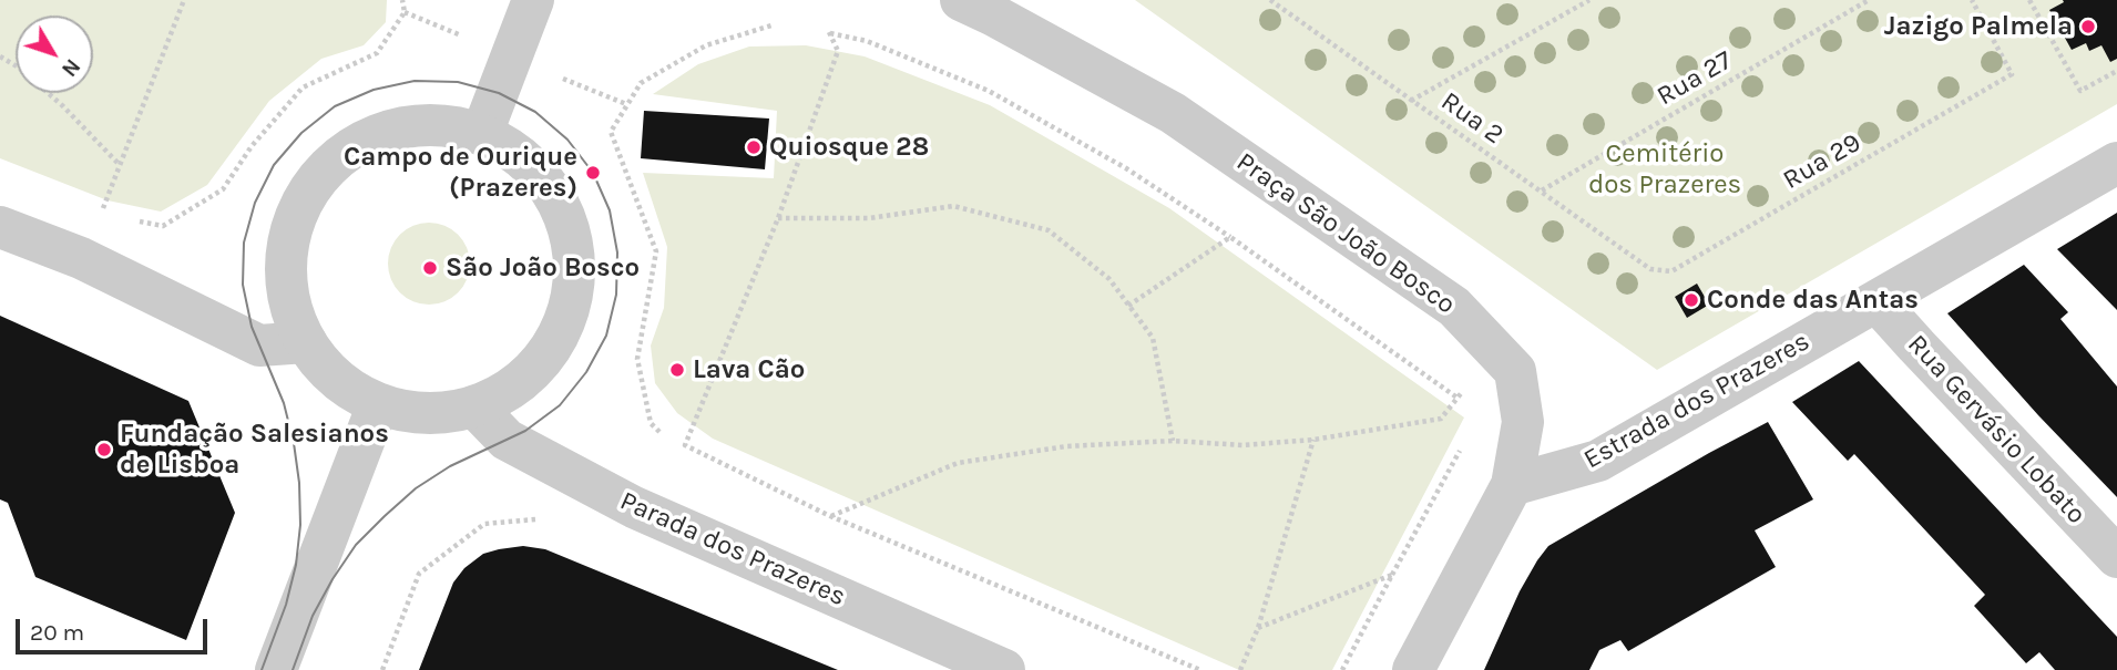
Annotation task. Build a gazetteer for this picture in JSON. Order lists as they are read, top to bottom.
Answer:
{
  "streets": {
    "street": [
      "Praça São João Bosco",
      "Estrada dos Prazeres",
      "Rua Gervásio Lobato",
      "Parada dos Prazeres"
    ],
    "path": ["Rua 27", "Rua 2", "Rua 29"]
  },
  "crossings": [
    ["Rua 27", "Rua 2"],
    ["Rua 2", "Rua 29"],
    ["Praça São João Bosco", "Estrada dos Prazeres"],
    ["Estrada dos Prazeres", "Rua Gervásio Lobato"]
  ],
  "parks": ["Cemitério dos Prazeres"],
  "places": [
    "Jazigo Palmela",
    "Quiosque 28",
    "Campo de Ourique (Prazeres)",
    "São João Bosco",
    "Conde das Antas",
    "Lava Cão",
    "Fundação Salesianos de Lisboa"
  ],
  "scale_bar": "20 m",
  "north": "bottom right"
}
